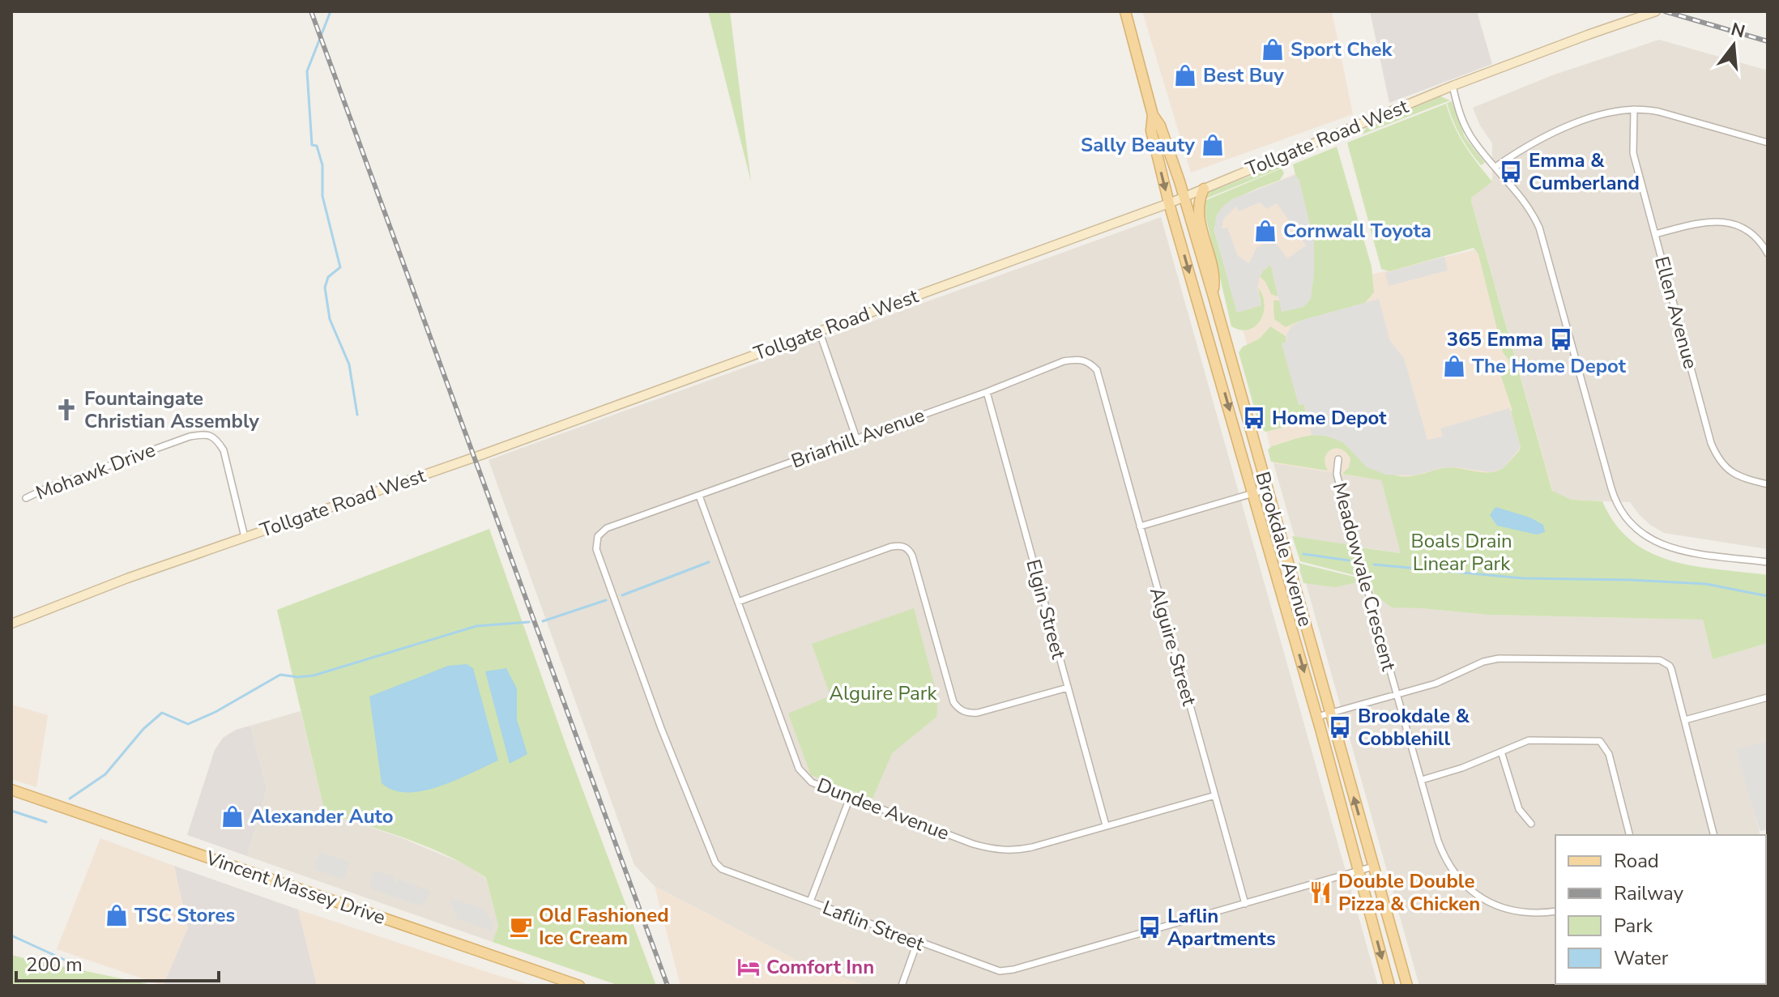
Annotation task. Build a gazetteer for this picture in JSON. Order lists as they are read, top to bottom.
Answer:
{
  "streets": {
    "main road": ["Brookdale Avenue", "Vincent Massey Drive"],
    "street": [
      "Tollgate Road West",
      "Ellen Avenue",
      "Briarhill Avenue",
      "Mohawk Drive",
      "Meadowvale Crescent",
      "Elgin Street",
      "Alguire Street",
      "Dundee Avenue",
      "Laflin Street"
    ]
  },
  "crossings": [
    ["Tollgate Road West", "Mohawk Drive"],
    ["Tollgate Road West", "Brookdale Avenue"],
    ["Briarhill Avenue", "Elgin Street"],
    ["Briarhill Avenue", "Alguire Street"],
    ["Briarhill Avenue", "Dundee Avenue"],
    ["Briarhill Avenue", "Laflin Street"],
    ["Brookdale Avenue", "Laflin Street"],
    ["Elgin Street", "Dundee Avenue"],
    ["Alguire Street", "Dundee Avenue"],
    ["Alguire Street", "Laflin Street"]
  ],
  "parks": ["Boals Drain Linear Park", "Alguire Park"],
  "places": {
    "shop": [
      "Sport Chek",
      "Best Buy",
      "Sally Beauty",
      "Cornwall Toyota",
      "The Home Depot",
      "Alexander Auto",
      "TSC Stores"
    ],
    "bus stop": [
      "Emma & Cumberland",
      "365 Emma",
      "Home Depot",
      "Brookdale & Cobblehill",
      "Laflin Apartments"
    ],
    "church": ["Fountaingate Christian Assembly"],
    "restaurant": ["Double Double Pizza & Chicken"],
    "cafe": ["Old Fashioned Ice Cream"],
    "hotel": ["Comfort Inn"]
  },
  "legend": [
    "Road",
    "Railway",
    "Park",
    "Water"
  ],
  "scale_bar": "200 m",
  "north": "top"
}
